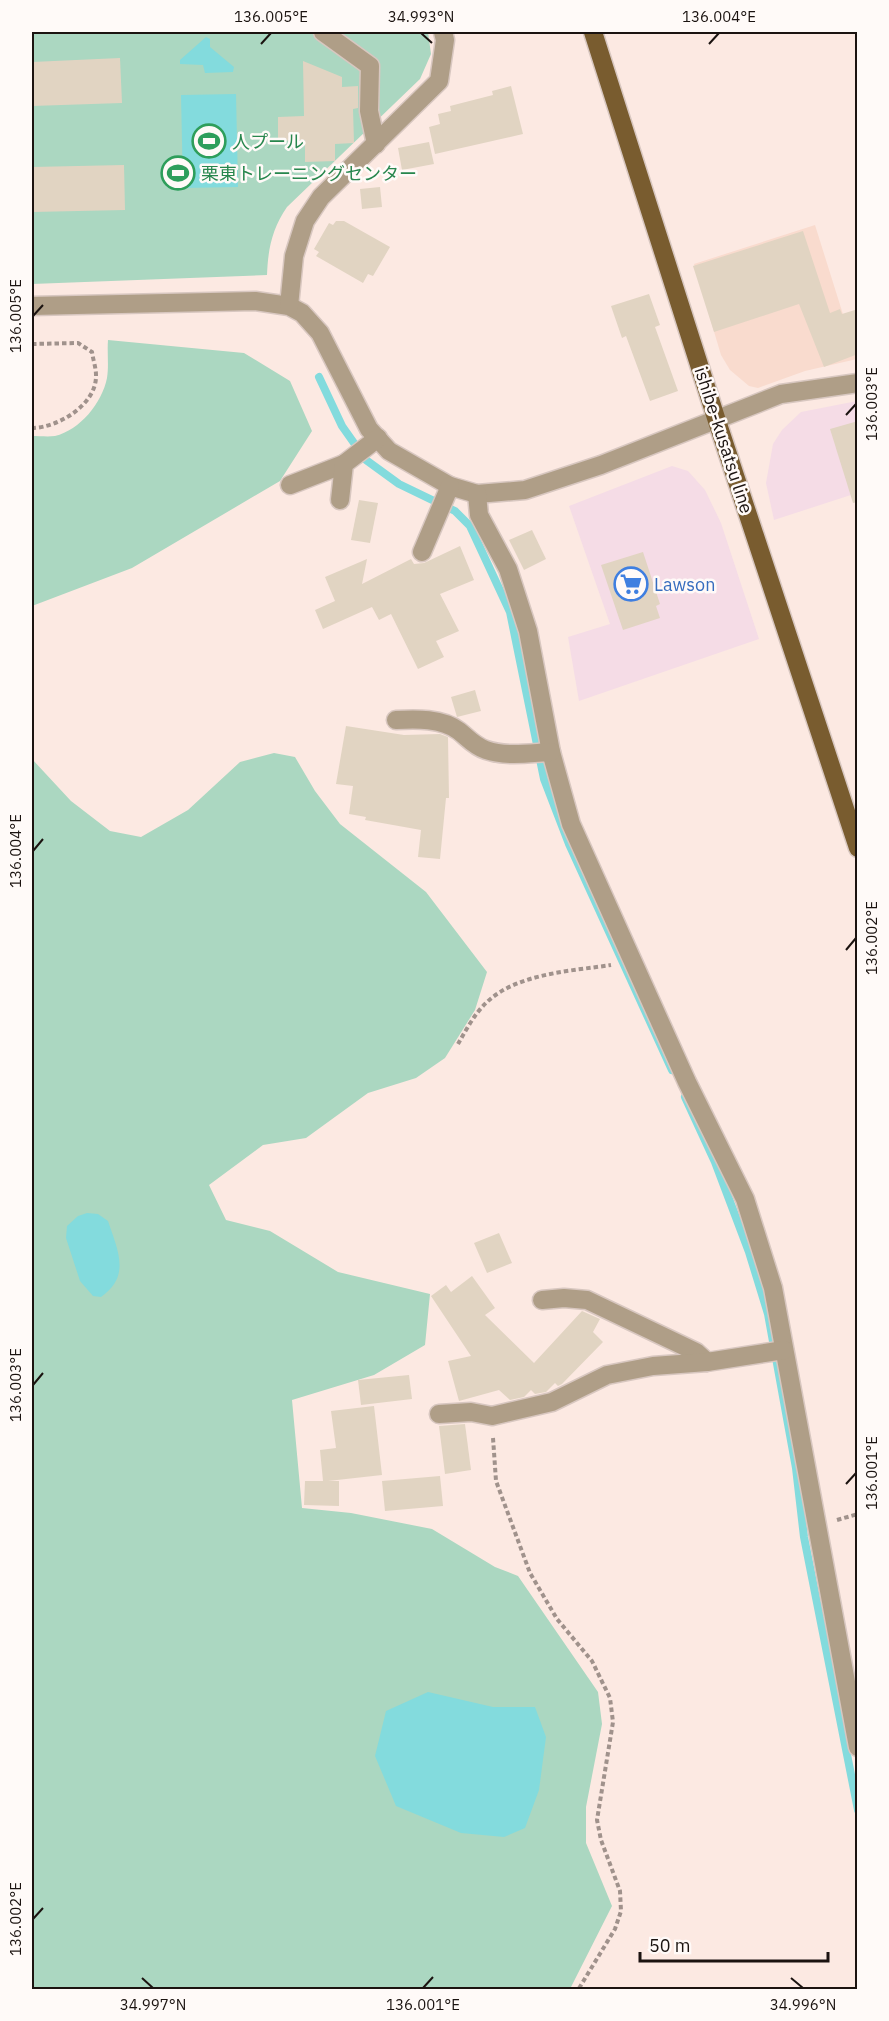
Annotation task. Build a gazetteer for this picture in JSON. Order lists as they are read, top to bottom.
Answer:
{
  "streets": {
    "main road": ["ishibe-kusatsu line"]
  },
  "places": {
    "sports": ["人プール", "栗東トレーニングセンター"],
    "supermarket": ["Lawson"]
  },
  "scale_bar": "50 m",
  "coordinates": [
    "136.005°E",
    "34.993°N",
    "136.004°E",
    "136.003°E",
    "136.002°E",
    "136.001°E",
    "34.997°N",
    "34.996°N"
  ]
}
